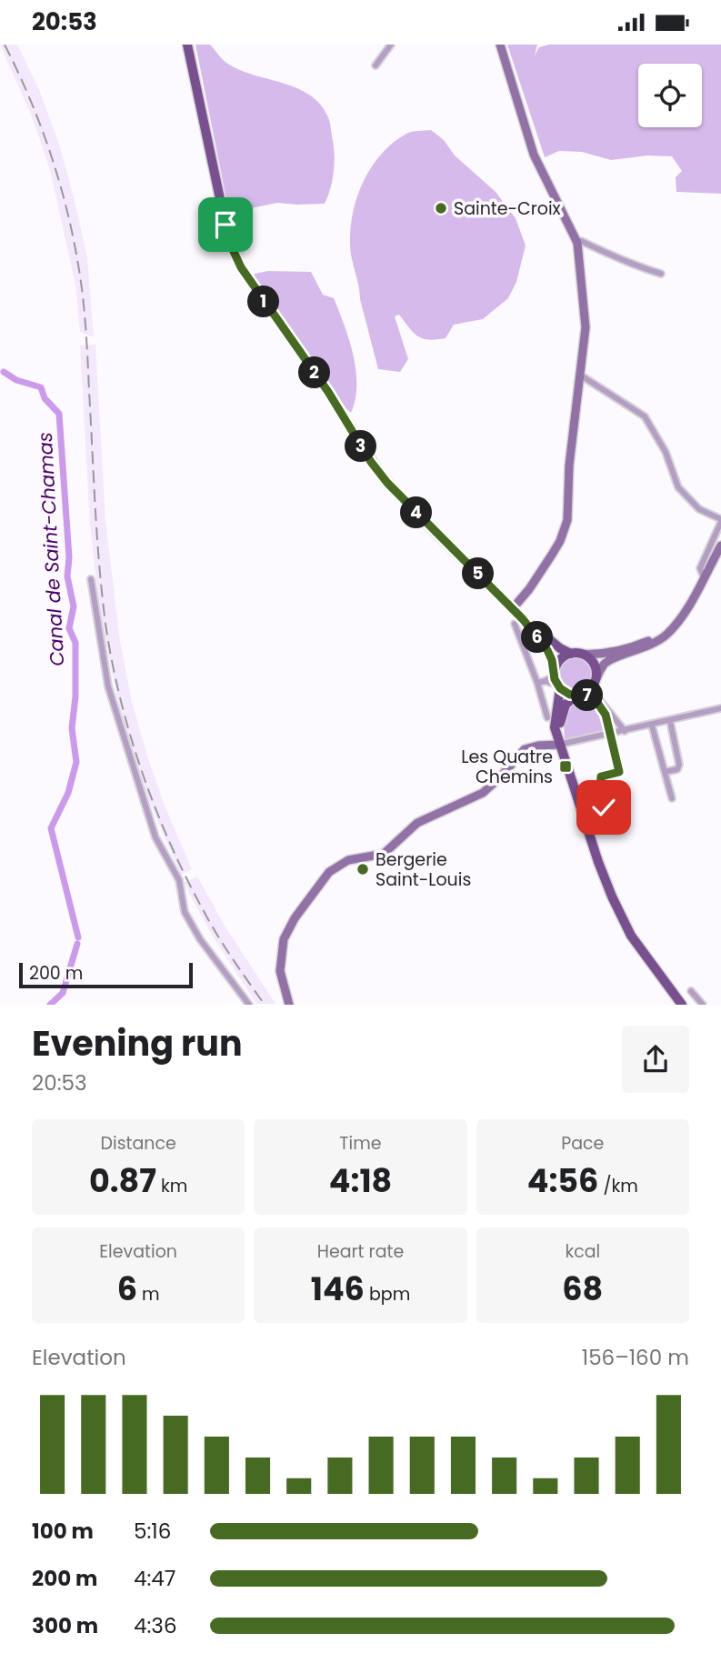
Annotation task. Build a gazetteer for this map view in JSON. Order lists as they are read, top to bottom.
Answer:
{
  "water": ["Canal de Saint-Chamas"],
  "places": {
    "other": ["Sainte-Croix", "Bergerie Saint-Louis"],
    "transit": ["Les Quatre Chemins"]
  },
  "scale_bar": "200 m",
  "page": {
    "status": "20:53",
    "pins": [
      "1",
      "2",
      "3",
      "4",
      "5",
      "6",
      "7"
    ],
    "scale": "200 m",
    "heading": ["Evening run", "20:53"],
    "stats": [
      ["Distance", "0.87 km"],
      ["Time", "4:18"],
      ["Pace", "4:56 /km"],
      ["Elevation", "6 m"],
      ["Heart rate", "146 bpm"],
      ["kcal", "68"]
    ],
    "chart": ["Elevation", "156–160 m"],
    "list": [
      {
        "name": "100 m",
        "note": "5:16"
      },
      {
        "name": "200 m",
        "note": "4:47"
      },
      {
        "name": "300 m",
        "note": "4:36"
      }
    ]
  }
}
